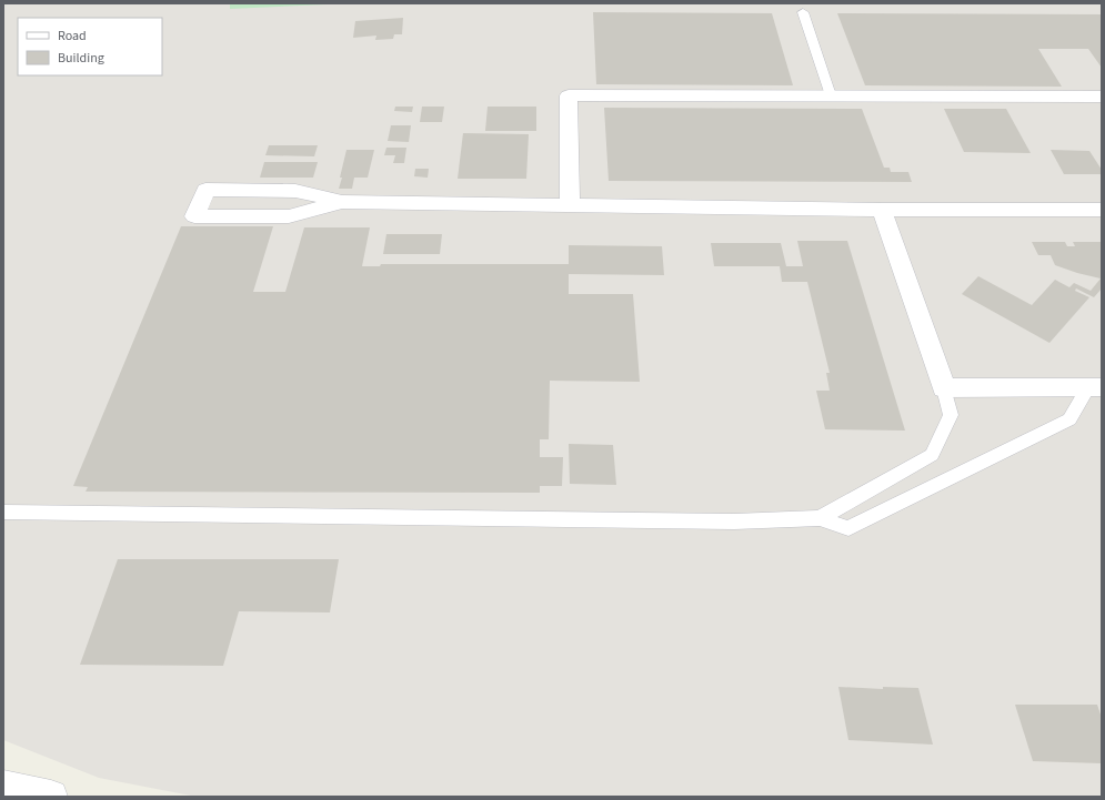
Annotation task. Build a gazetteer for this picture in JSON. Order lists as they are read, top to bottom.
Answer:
{
  "legend": ["Road", "Building"]
}
